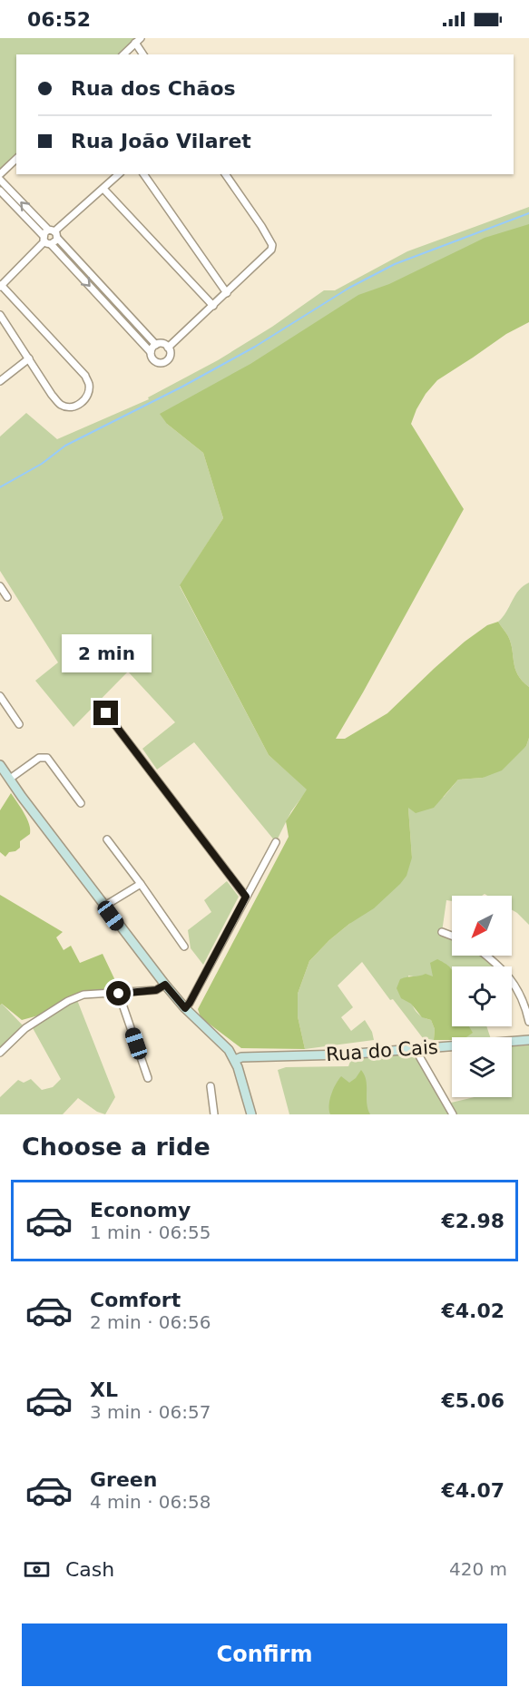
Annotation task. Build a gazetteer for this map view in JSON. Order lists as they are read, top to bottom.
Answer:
{
  "streets": {
    "street": ["Rua do Cais"]
  },
  "north": "bottom left",
  "page": {
    "status": "06:52",
    "banner": ["Rua dos Chãos", "Rua João Vilaret"],
    "bubble": "2 min",
    "heading": "Choose a ride",
    "list": [
      {
        "name": "Economy",
        "note": "1 min · 06:55",
        "value": "€2.98"
      },
      {
        "name": "Comfort",
        "note": "2 min · 06:56",
        "value": "€4.02"
      },
      {
        "name": "XL",
        "note": "3 min · 06:57",
        "value": "€5.06"
      },
      {
        "name": "Green",
        "note": "4 min · 06:58",
        "value": "€4.07"
      }
    ],
    "pay": ["Cash", "420 m"],
    "buttons": "Confirm"
  }
}
